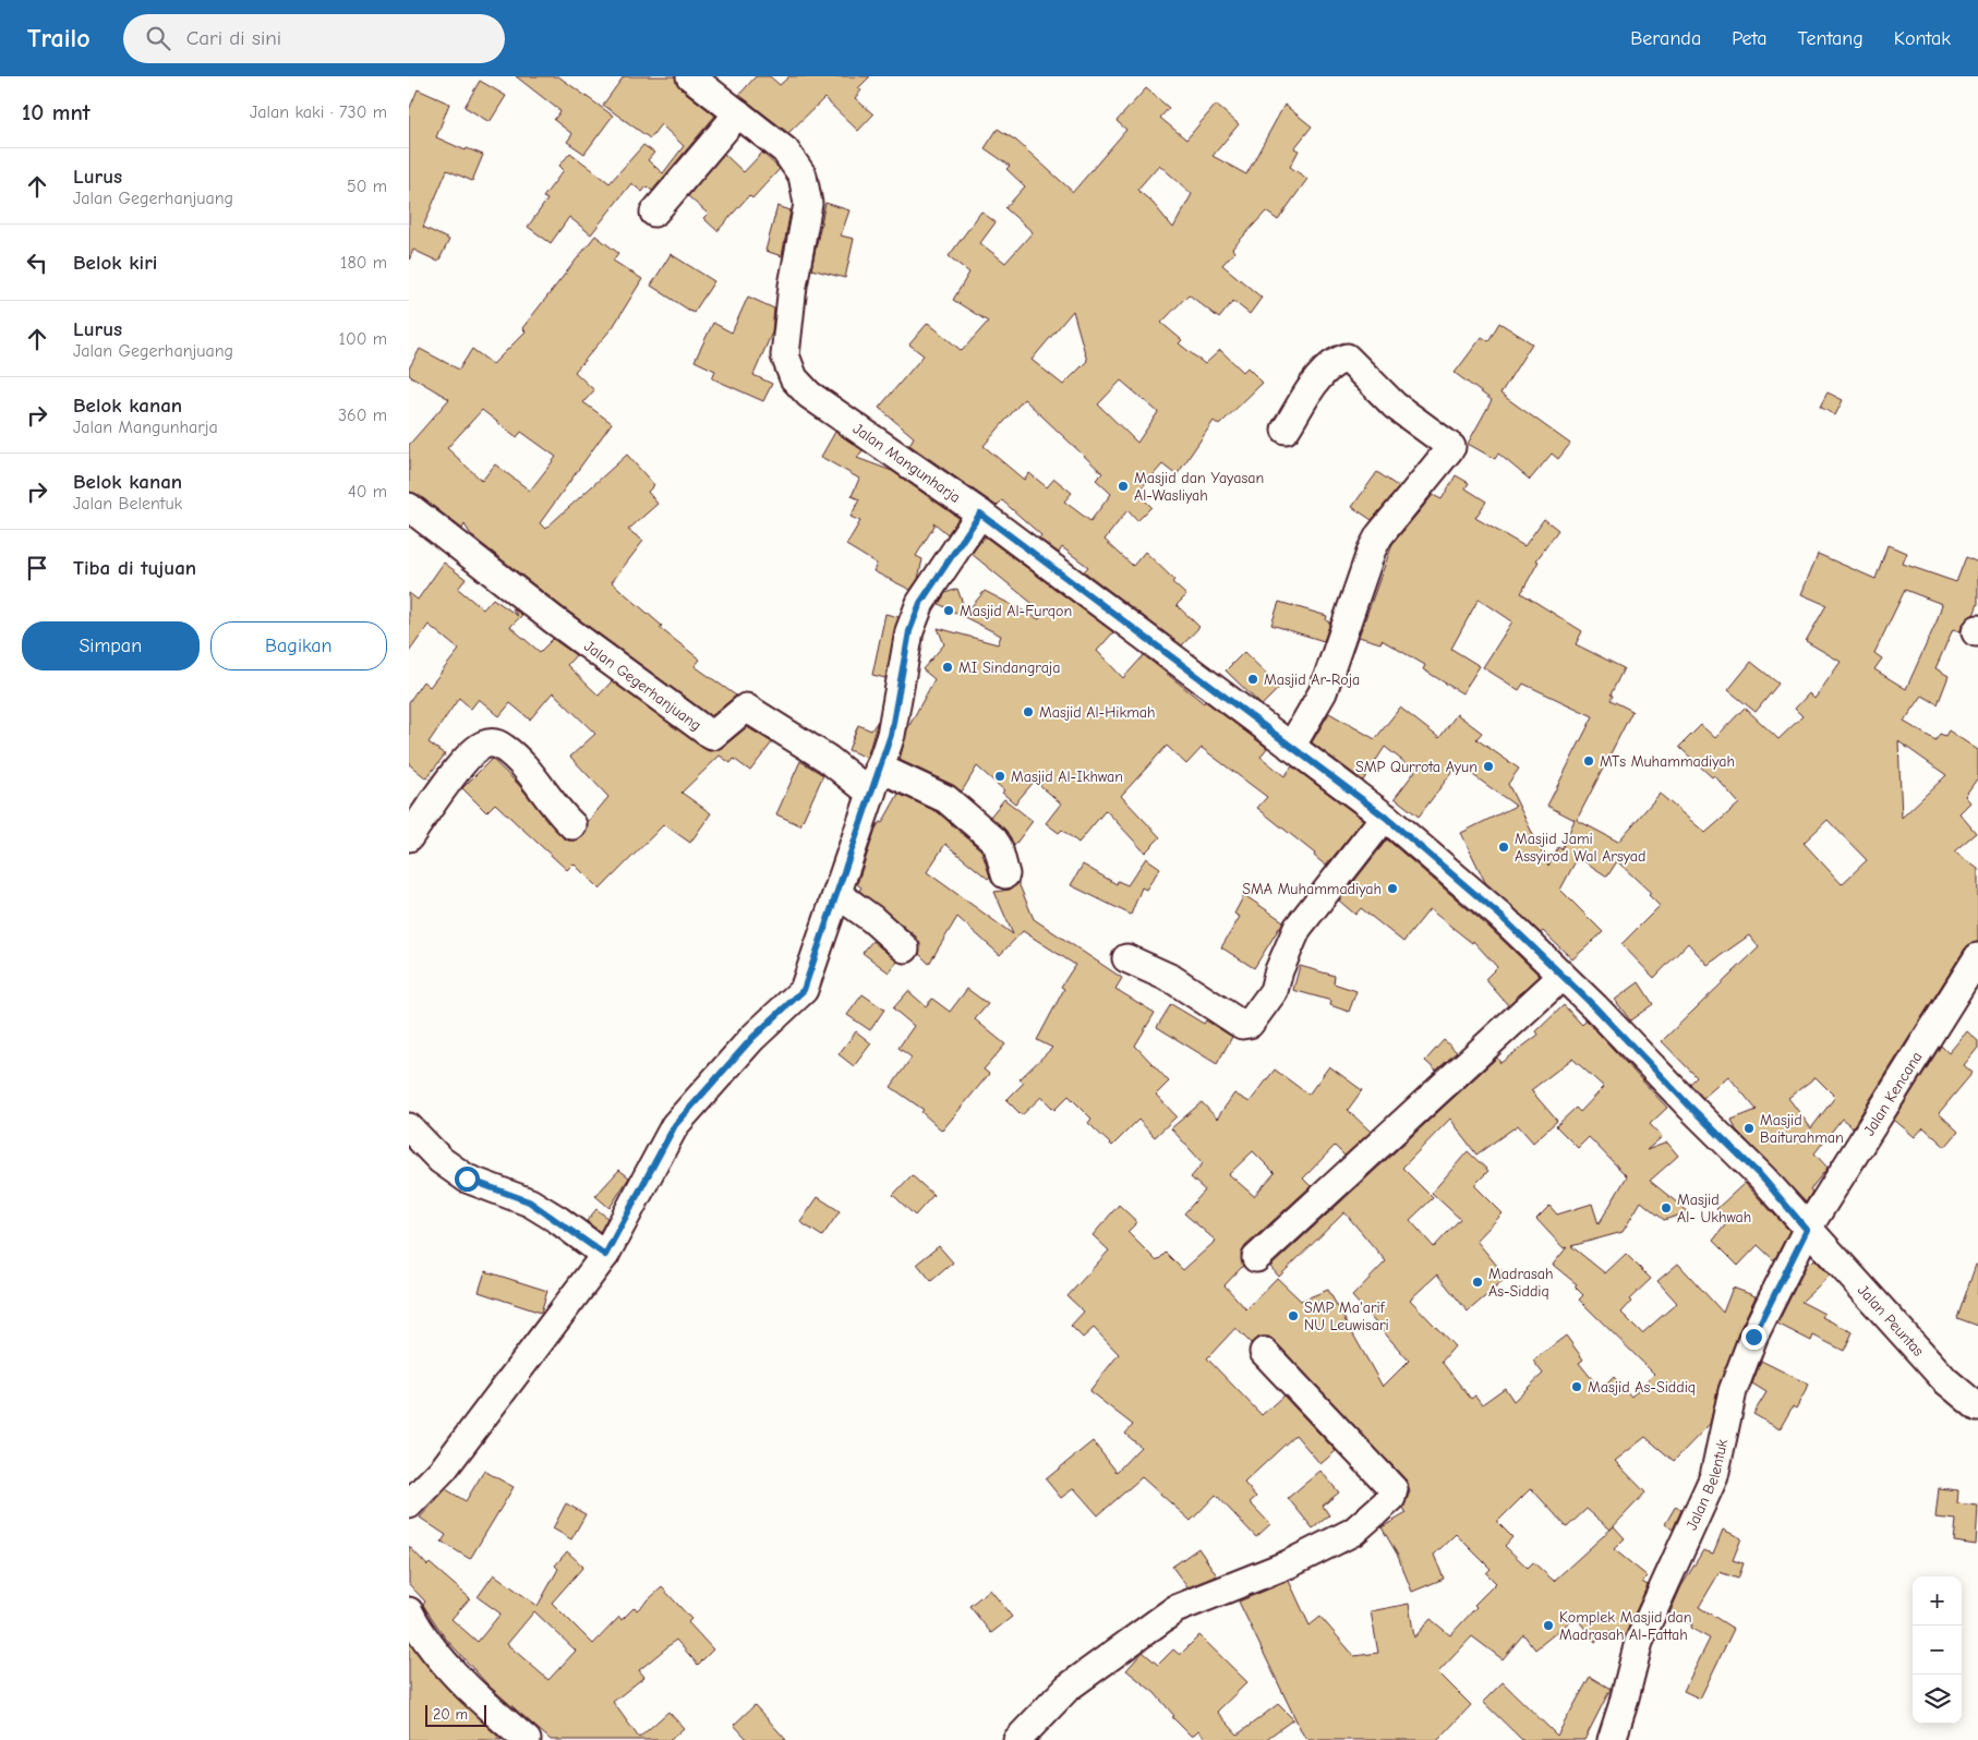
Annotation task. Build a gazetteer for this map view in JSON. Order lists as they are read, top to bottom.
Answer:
{
  "streets": {
    "street": [
      "Jalan Mangunharja",
      "Jalan Gegerhanjuang",
      "Jalan Kencana",
      "Jalan Peuntas",
      "Jalan Belentuk"
    ]
  },
  "crossings": [
    ["Jalan Mangunharja", "Jalan Kencana"],
    ["Jalan Mangunharja", "Jalan Peuntas"],
    ["Jalan Mangunharja", "Jalan Belentuk"],
    ["Jalan Kencana", "Jalan Peuntas"],
    ["Jalan Kencana", "Jalan Belentuk"],
    ["Jalan Peuntas", "Jalan Belentuk"]
  ],
  "places": [
    "Masjid dan Yayasan Al-Wasliyah",
    "Masjid Al-Furqon",
    "MI Sindangraja",
    "Masjid Ar-Roja",
    "Masjid Al-Hikmah",
    "MTs Muhammadiyah",
    "SMP Qurrota Ayun",
    "Masjid Al-Ikhwan",
    "Masjid Jami Assyirod Wal Arsyad",
    "SMA Muhammadiyah",
    "Masjid Baiturahman",
    "Masjid Al- Ukhwah",
    "Madrasah As-Siddiq",
    "SMP Ma'arif NU Leuwisari",
    "Masjid As-Siddiq",
    "Komplek Masjid dan Madrasah Al-Fattah"
  ],
  "scale_bar": "20 m",
  "page": {
    "header": "Trailo",
    "search": "Cari di sini",
    "nav": [
      "Beranda",
      "Peta",
      "Tentang",
      "Kontak"
    ],
    "heading": ["10 mnt", "Jalan kaki · 730 m"],
    "list": [
      ["Lurus", "Jalan Gegerhanjuang", "50 m"],
      ["Belok kiri", "180 m"],
      ["Lurus", "Jalan Gegerhanjuang", "100 m"],
      ["Belok kanan", "Jalan Mangunharja", "360 m"],
      ["Belok kanan", "Jalan Belentuk", "40 m"],
      "Tiba di tujuan"
    ],
    "buttons": ["Simpan", "Bagikan"],
    "map_buttons": ["+", "−"],
    "scale": "20 m"
  }
}
